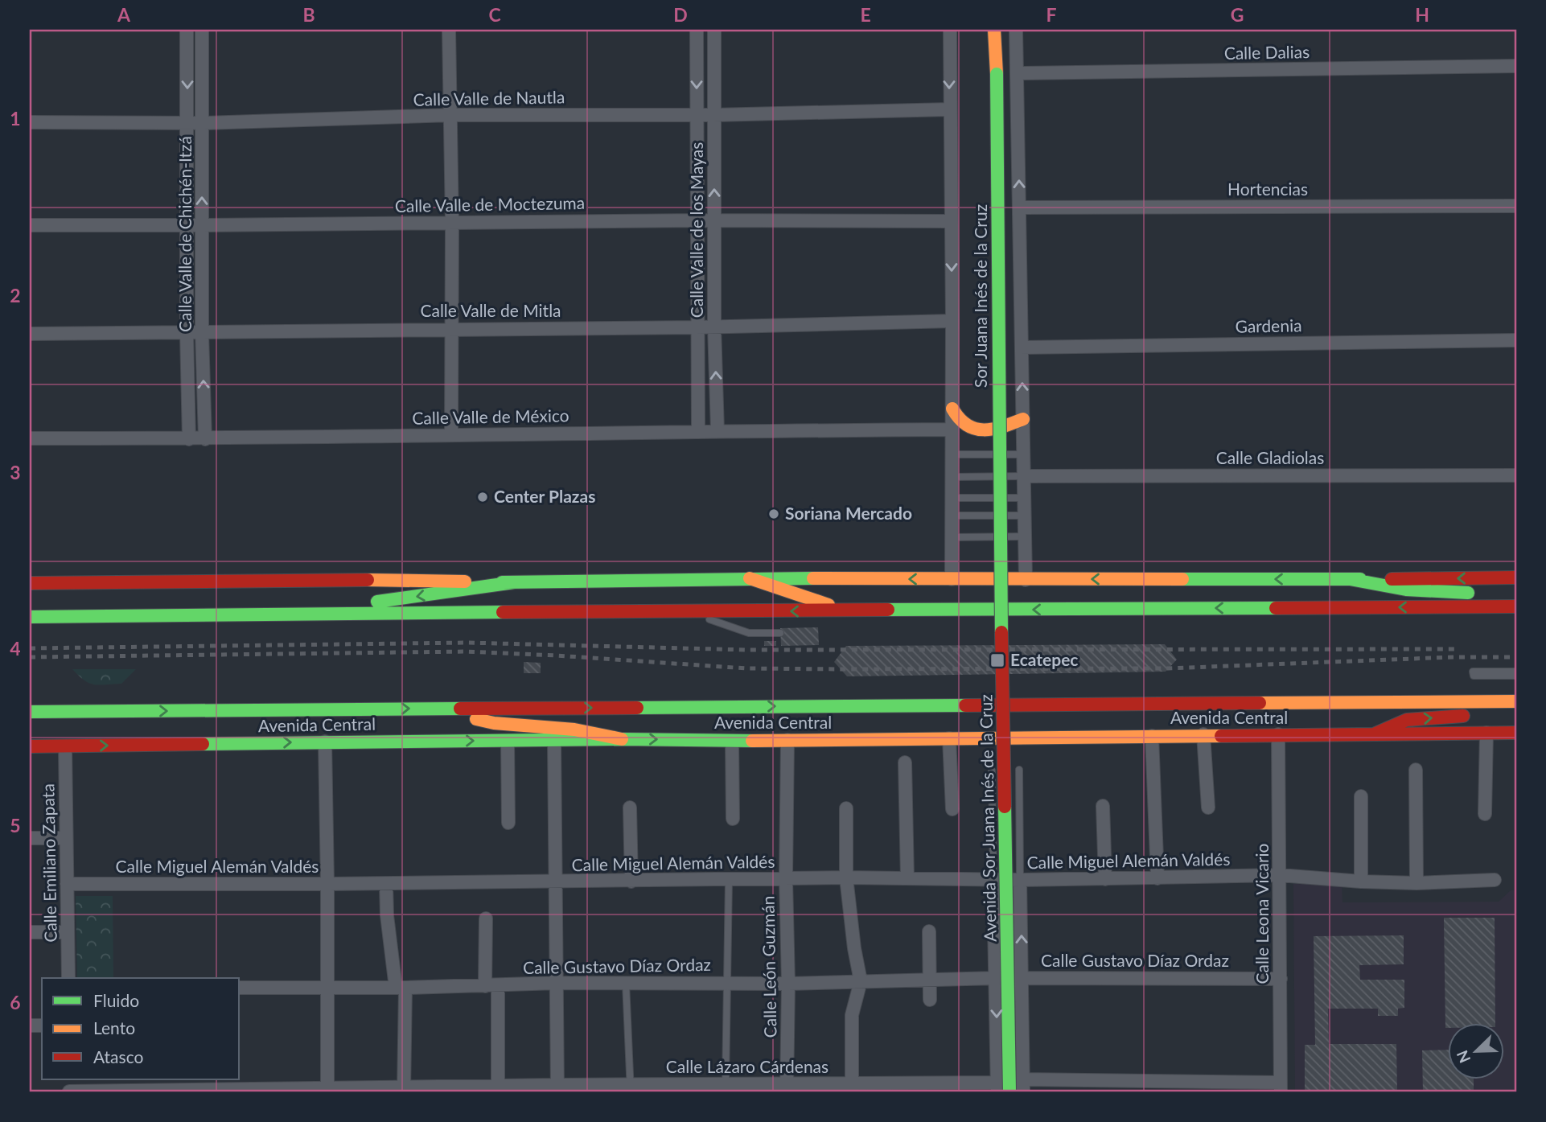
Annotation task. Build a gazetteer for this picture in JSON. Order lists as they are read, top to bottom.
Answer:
{
  "streets": {
    "main road": ["Sor Juana Inés de la Cruz", "Avenida Central", "Avenida Sor Juana Inés de la Cruz"],
    "street": [
      "Calle Dalias",
      "Calle Valle de Nautla",
      "Hortencias",
      "Calle Valle de Moctezuma",
      "Calle Valle de los Mayas",
      "Calle Valle de Chichén-Itzá",
      "Calle Valle de Mitla",
      "Gardenia",
      "Calle Valle de México",
      "Calle Gladiolas",
      "Calle Miguel Alemán Valdés",
      "Calle Emiliano Zapata",
      "Calle Leona Vicario",
      "Calle Gustavo Díaz Ordaz",
      "Calle León Guzmán",
      "Calle Lázaro Cárdenas"
    ]
  },
  "crossings": [
    ["Calle Valle de Nautla", "Calle Valle de los Mayas"],
    ["Calle Valle de Nautla", "Calle Valle de Chichén-Itzá"],
    ["Calle Valle de Moctezuma", "Calle Valle de los Mayas"],
    ["Calle Valle de Moctezuma", "Calle Valle de Chichén-Itzá"],
    ["Calle Valle de los Mayas", "Calle Valle de Mitla"],
    ["Calle Valle de los Mayas", "Calle Valle de México"],
    ["Calle Valle de Chichén-Itzá", "Calle Valle de Mitla"],
    ["Calle Valle de Chichén-Itzá", "Calle Valle de México"],
    ["Sor Juana Inés de la Cruz", "Avenida Sor Juana Inés de la Cruz"],
    ["Avenida Central", "Calle Emiliano Zapata"],
    ["Avenida Central", "Calle Leona Vicario"],
    ["Avenida Central", "Calle León Guzmán"],
    ["Avenida Sor Juana Inés de la Cruz", "Calle Miguel Alemán Valdés"],
    ["Avenida Sor Juana Inés de la Cruz", "Calle Gustavo Díaz Ordaz"],
    ["Avenida Sor Juana Inés de la Cruz", "Calle Lázaro Cárdenas"],
    ["Calle Miguel Alemán Valdés", "Calle Emiliano Zapata"],
    ["Calle Miguel Alemán Valdés", "Calle Leona Vicario"],
    ["Calle Miguel Alemán Valdés", "Calle León Guzmán"],
    ["Calle Leona Vicario", "Calle Gustavo Díaz Ordaz"],
    ["Calle Gustavo Díaz Ordaz", "Calle León Guzmán"],
    ["Calle León Guzmán", "Calle Lázaro Cárdenas"]
  ],
  "places": {
    "other": ["Center Plazas", "Soriana Mercado"],
    "transit": ["Ecatepec"]
  },
  "legend": ["Fluido", "Lento", "Atasco"],
  "north": "bottom left",
  "grid": {
    "columns": [
      "A",
      "B",
      "C",
      "D",
      "E",
      "F",
      "G",
      "H"
    ],
    "rows": [
      "1",
      "2",
      "3",
      "4",
      "5",
      "6"
    ]
  }
}
